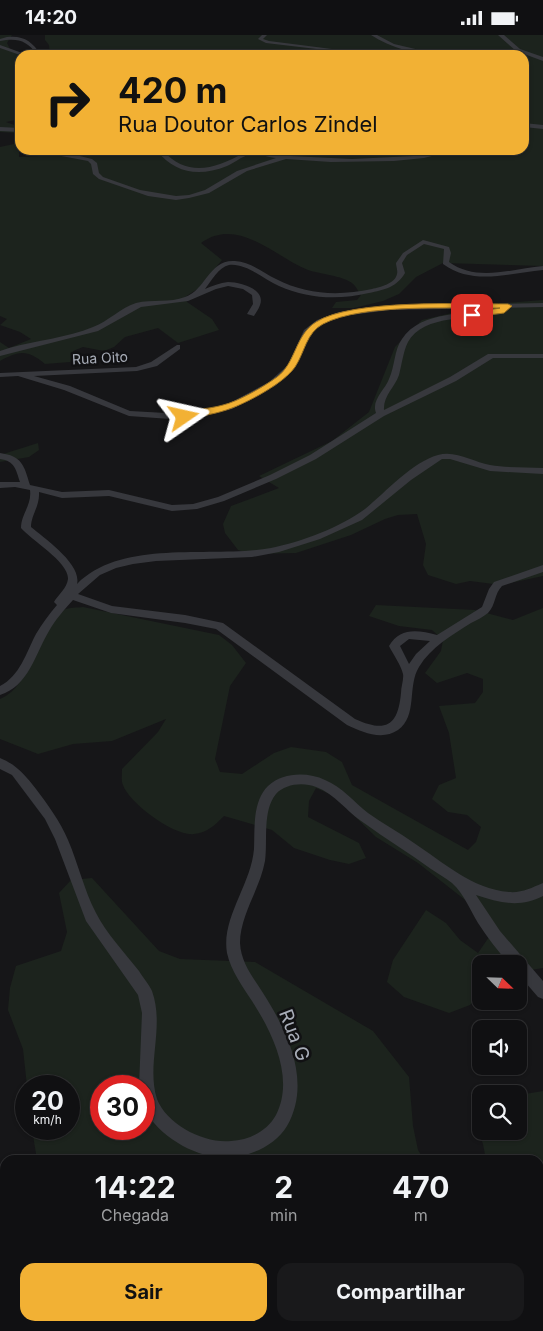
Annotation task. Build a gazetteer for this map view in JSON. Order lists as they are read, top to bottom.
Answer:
{
  "streets": {
    "street": ["Rua Oito", "Rua G"]
  },
  "north": "bottom right",
  "page": {
    "status": "14:20",
    "turn": ["420 m", "Rua Doutor Carlos Zindel"],
    "speed": "20 km/h",
    "limit": "30",
    "eta": [
      "14:22",
      "Chegada",
      "2",
      "min",
      "470",
      "m"
    ],
    "buttons": ["Sair", "Compartilhar"]
  }
}
